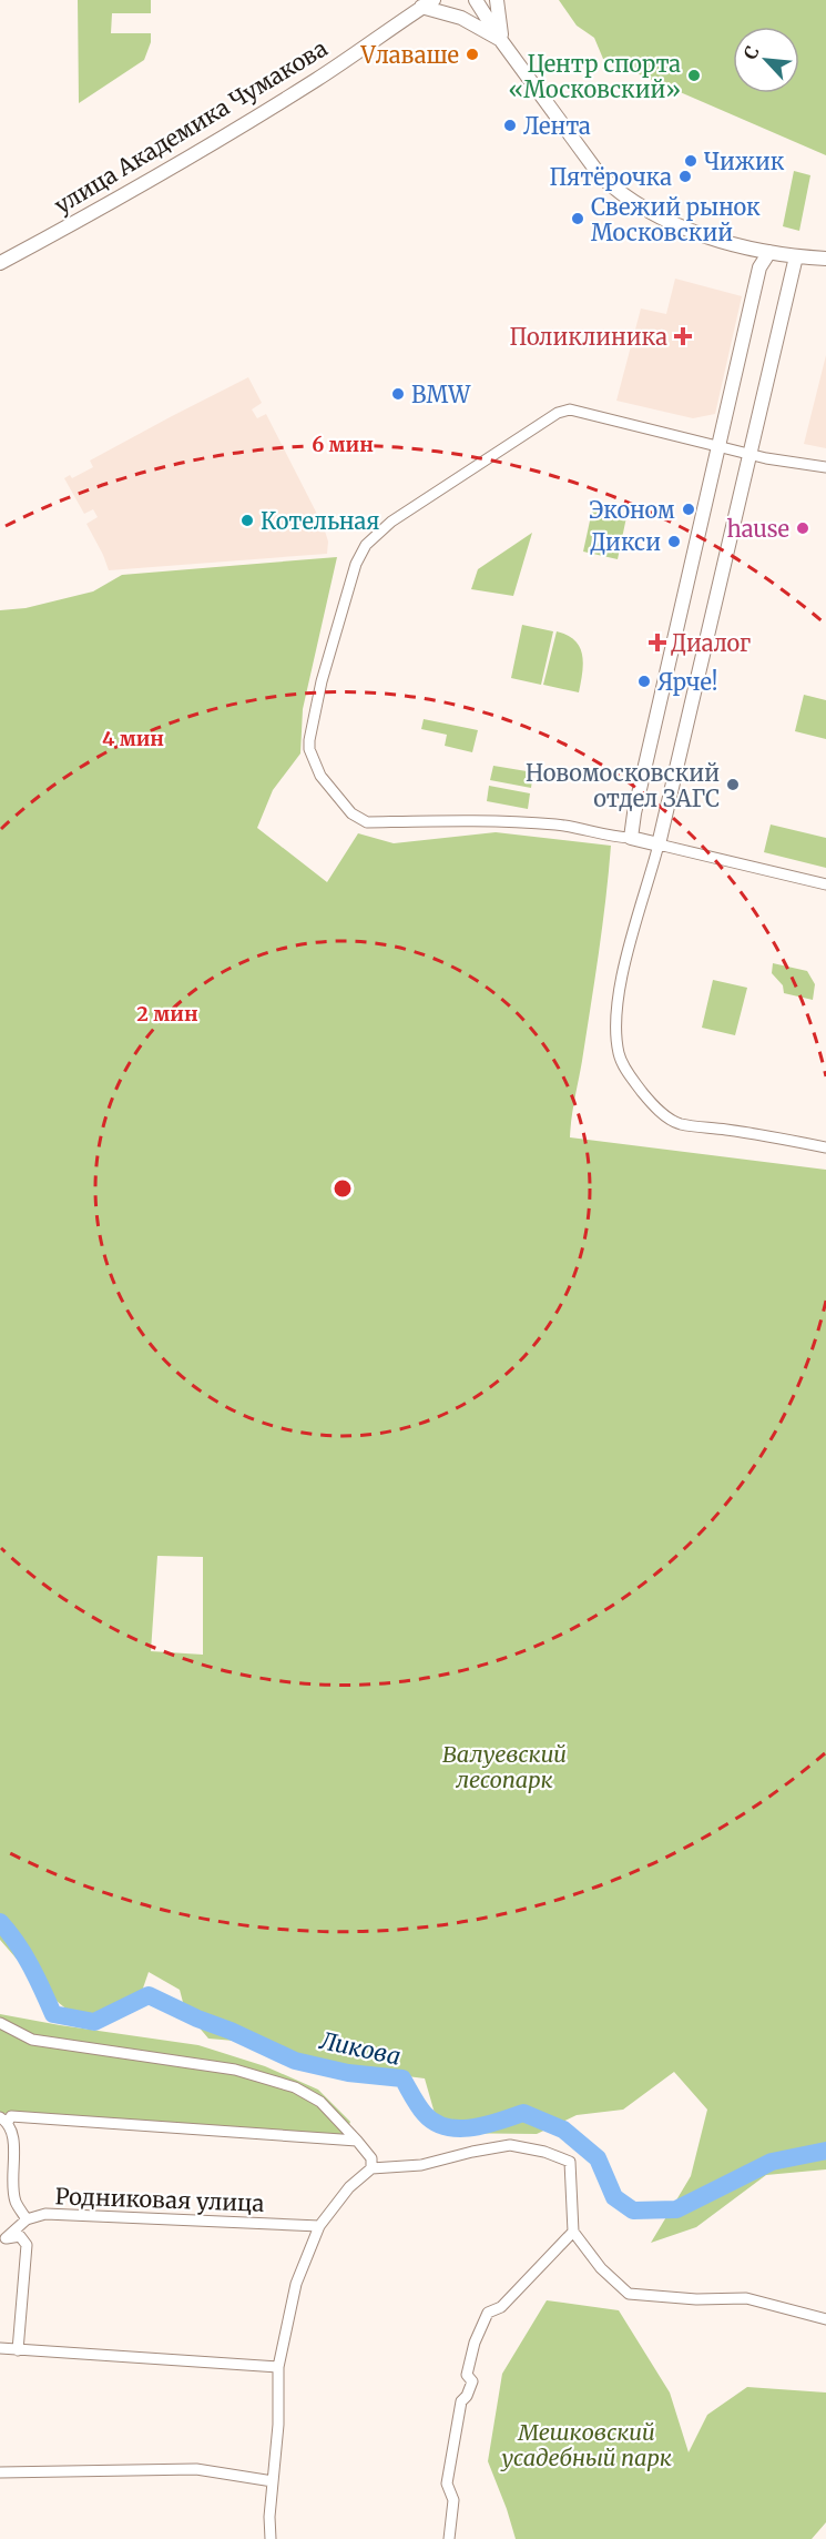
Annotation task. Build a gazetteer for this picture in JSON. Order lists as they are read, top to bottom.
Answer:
{
  "streets": {
    "street": ["улица Академика Чумакова", "Родниковая улица"]
  },
  "water": ["Ликова"],
  "parks": ["Валуевский лесопарк", "Мешковский усадебный парк"],
  "places": {
    "other": [
      "Vлаваше",
      "Центр спорта «Московский»",
      "Лента",
      "Чижик",
      "Пятёрочка",
      "Свежий рынок Московский",
      "BMW",
      "Эконом",
      "Котельная",
      "hause",
      "Дикси",
      "Ярче!",
      "Новомосковский отдел ЗАГС"
    ],
    "health": ["Поликлиника", "Диалог"]
  },
  "north": "top left",
  "rings": ["6 мин", "4 мин", "2 мин"]
}
